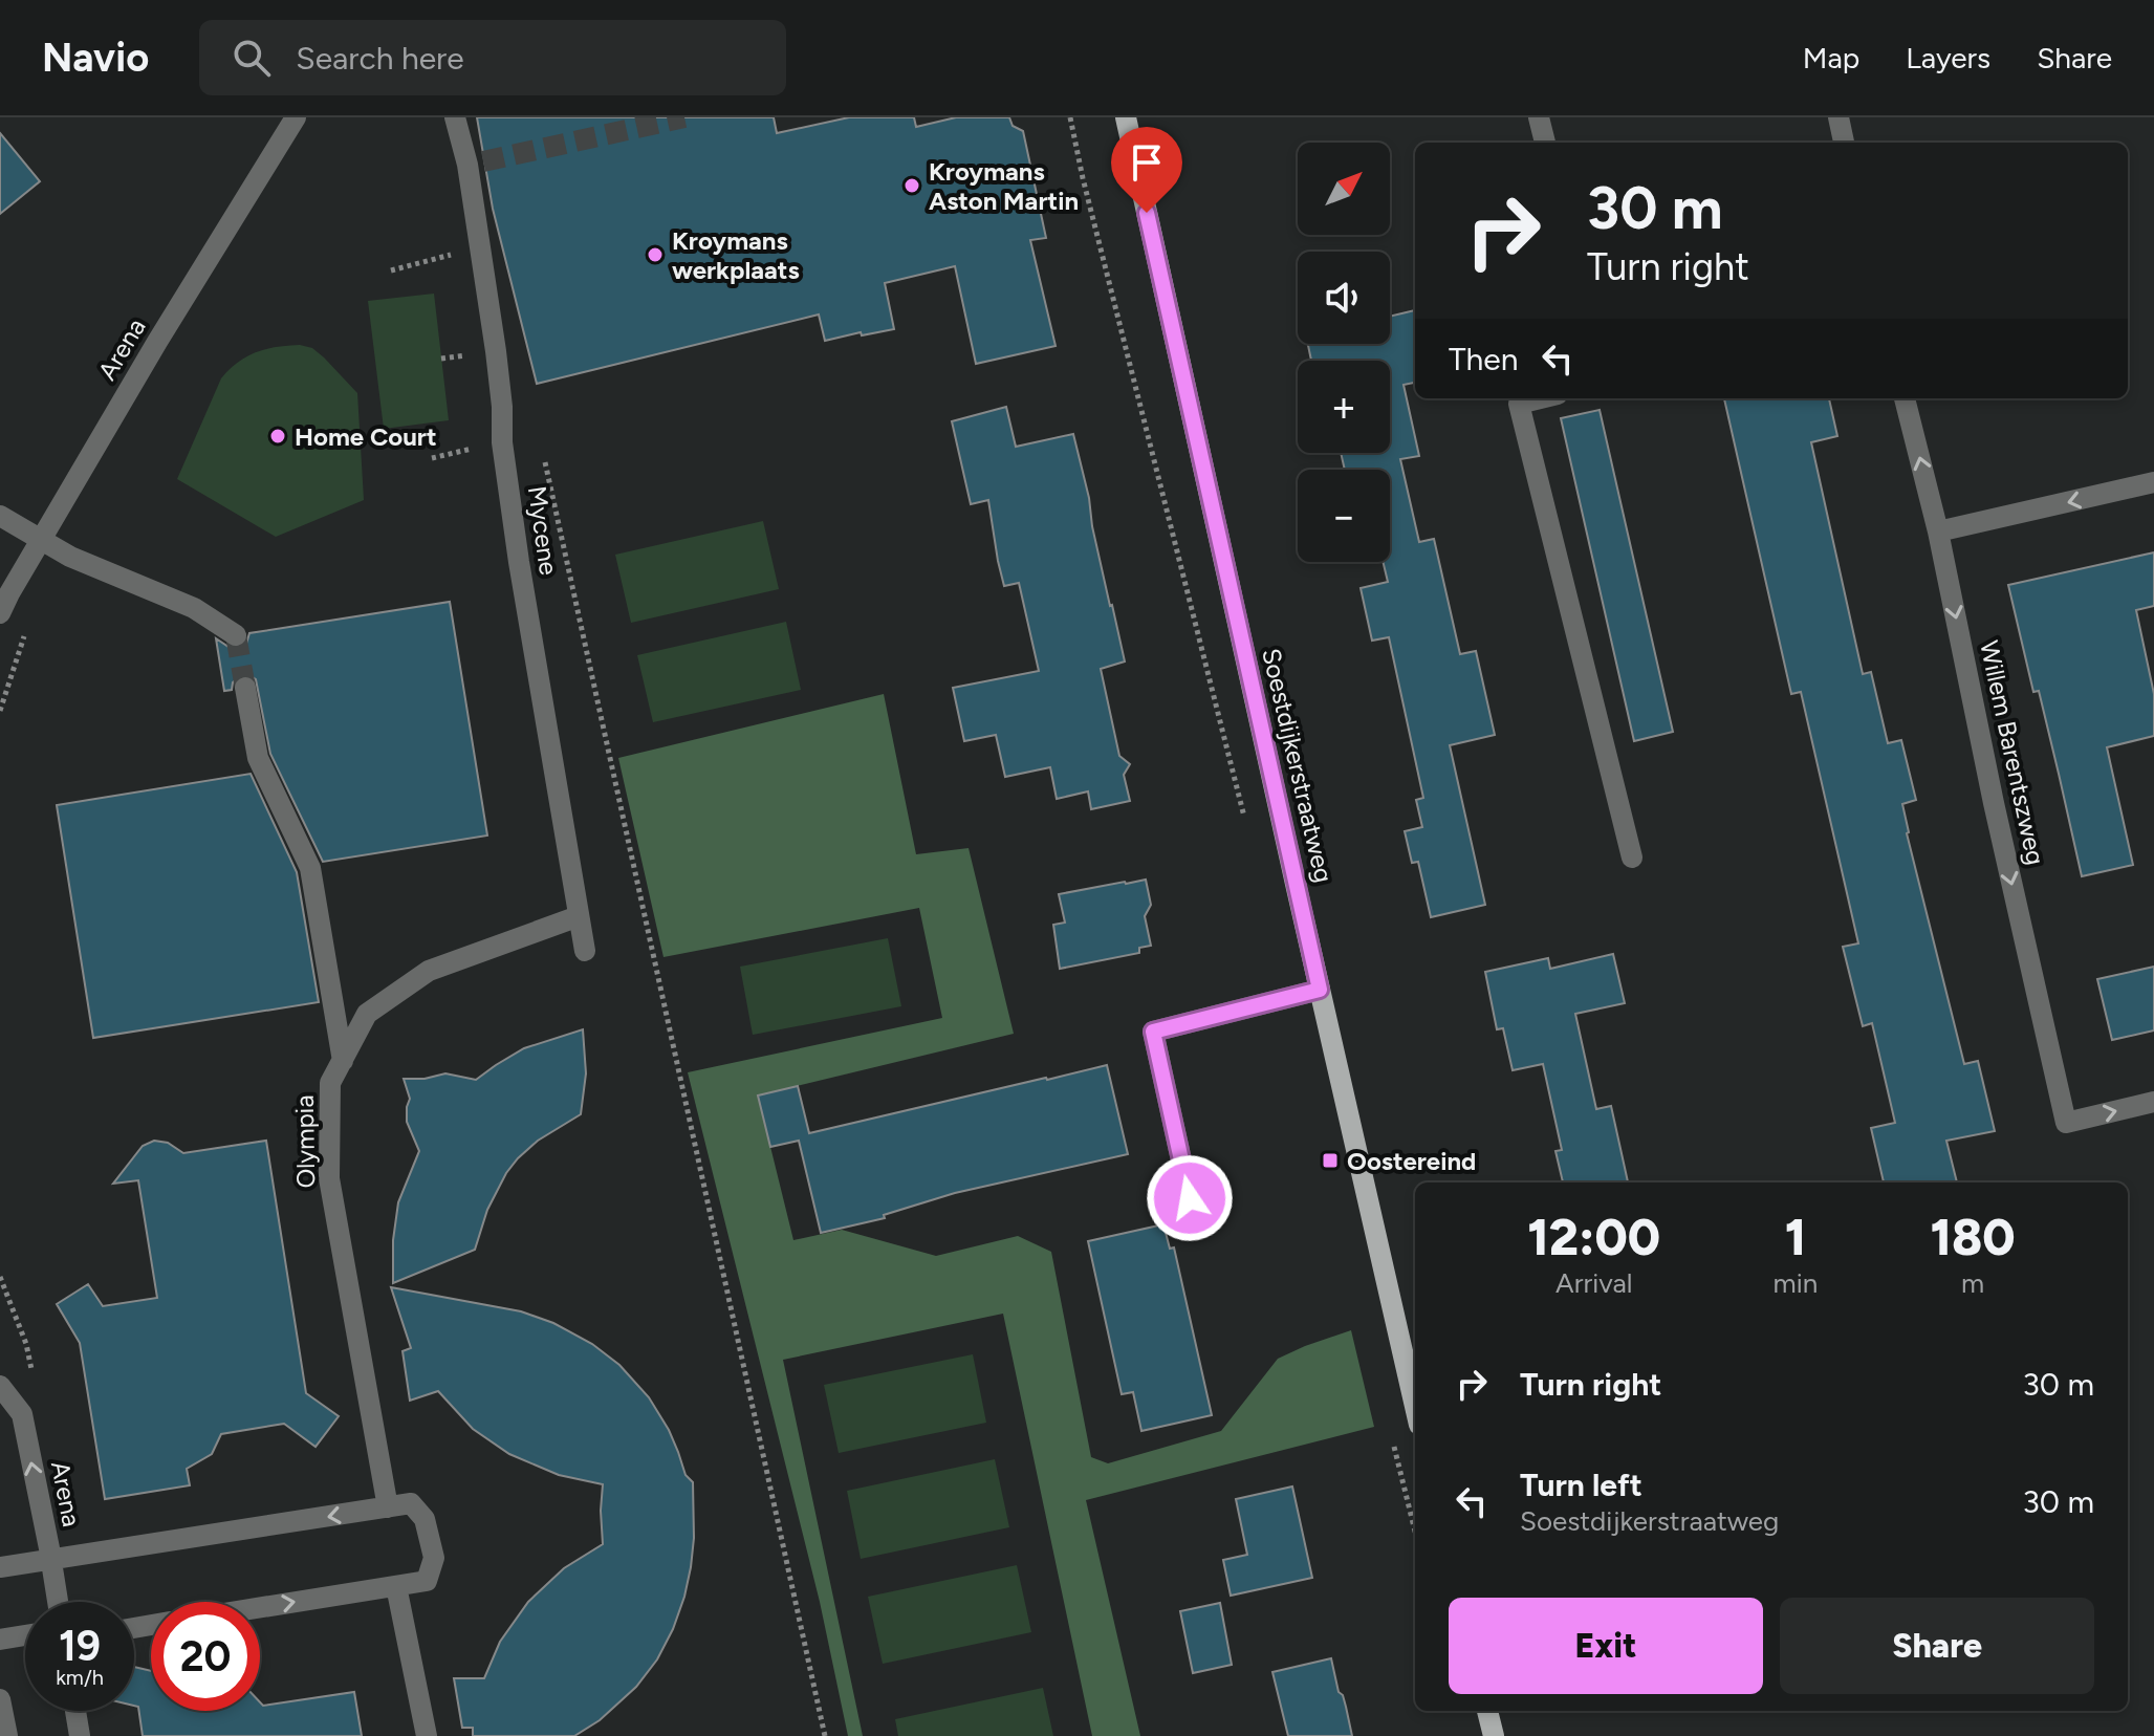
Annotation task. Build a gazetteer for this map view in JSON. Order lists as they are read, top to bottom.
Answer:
{
  "streets": {
    "main road": ["Soestdijkerstraatweg"],
    "street": [
      "Arena",
      "Mycene",
      "Willem Barentszweg",
      "Olympia"
    ]
  },
  "crossings": [
    ["Mycene", "Olympia"]
  ],
  "places": {
    "other": ["Kroymans Aston Martin", "Kroymans werkplaats", "Home Court"],
    "transit": ["Oostereind"]
  },
  "north": "top right",
  "page": {
    "header": "Navio",
    "search": "Search here",
    "nav": ["Map", "Layers", "Share"],
    "map_buttons": ["+", "−"],
    "turn": ["30 m", "Turn right"],
    "then": "Then",
    "eta": [
      "12:00",
      "Arrival",
      "1",
      "min",
      "180",
      "m"
    ],
    "list": [
      {
        "name": "Turn right",
        "value": "30 m"
      },
      {
        "name": "Turn left",
        "note": "Soestdijkerstraatweg",
        "value": "30 m"
      }
    ],
    "buttons": ["Exit", "Share"],
    "speed": "19 km/h",
    "limit": "20"
  }
}
